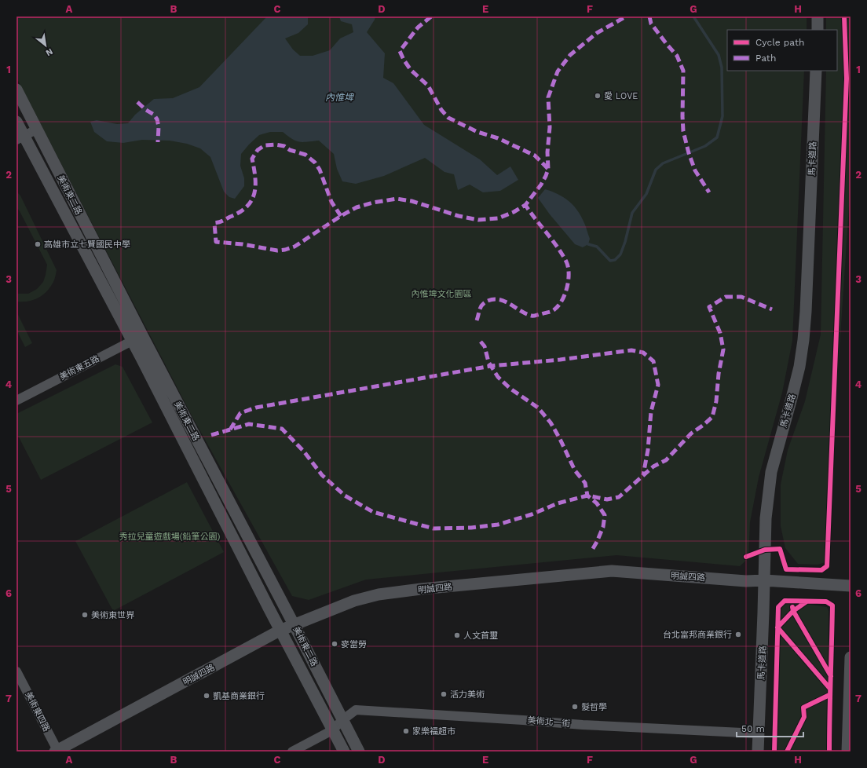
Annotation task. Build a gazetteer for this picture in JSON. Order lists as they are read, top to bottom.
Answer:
{
  "streets": {
    "street": [
      "馬卡道路",
      "美術東二路",
      "美術東五路",
      "明誠四路",
      "美術東四路",
      "美術北一街"
    ]
  },
  "crossings": [
    ["馬卡道路", "明誠四路"],
    ["馬卡道路", "美術北一街"],
    ["美術東二路", "美術東五路"],
    ["美術東二路", "明誠四路"],
    ["美術東二路", "美術北一街"],
    ["明誠四路", "美術東四路"]
  ],
  "water": ["內惟埤"],
  "parks": ["內惟埤文化園區", "秀拉兒童遊戲場(鉛筆公園)"],
  "places": [
    "愛 LOVE",
    "高雄市立七賢國民中學",
    "美術東世界",
    "台北富邦商業銀行",
    "人文首璽",
    "麥當勞",
    "活力美術",
    "凱基商業銀行",
    "髮哲學",
    "家樂福超市"
  ],
  "legend": ["Cycle path", "Path"],
  "scale_bar": "50 m",
  "north": "bottom right",
  "grid": {
    "columns": [
      "A",
      "B",
      "C",
      "D",
      "E",
      "F",
      "G",
      "H"
    ],
    "rows": [
      "1",
      "2",
      "3",
      "4",
      "5",
      "6",
      "7"
    ]
  }
}
